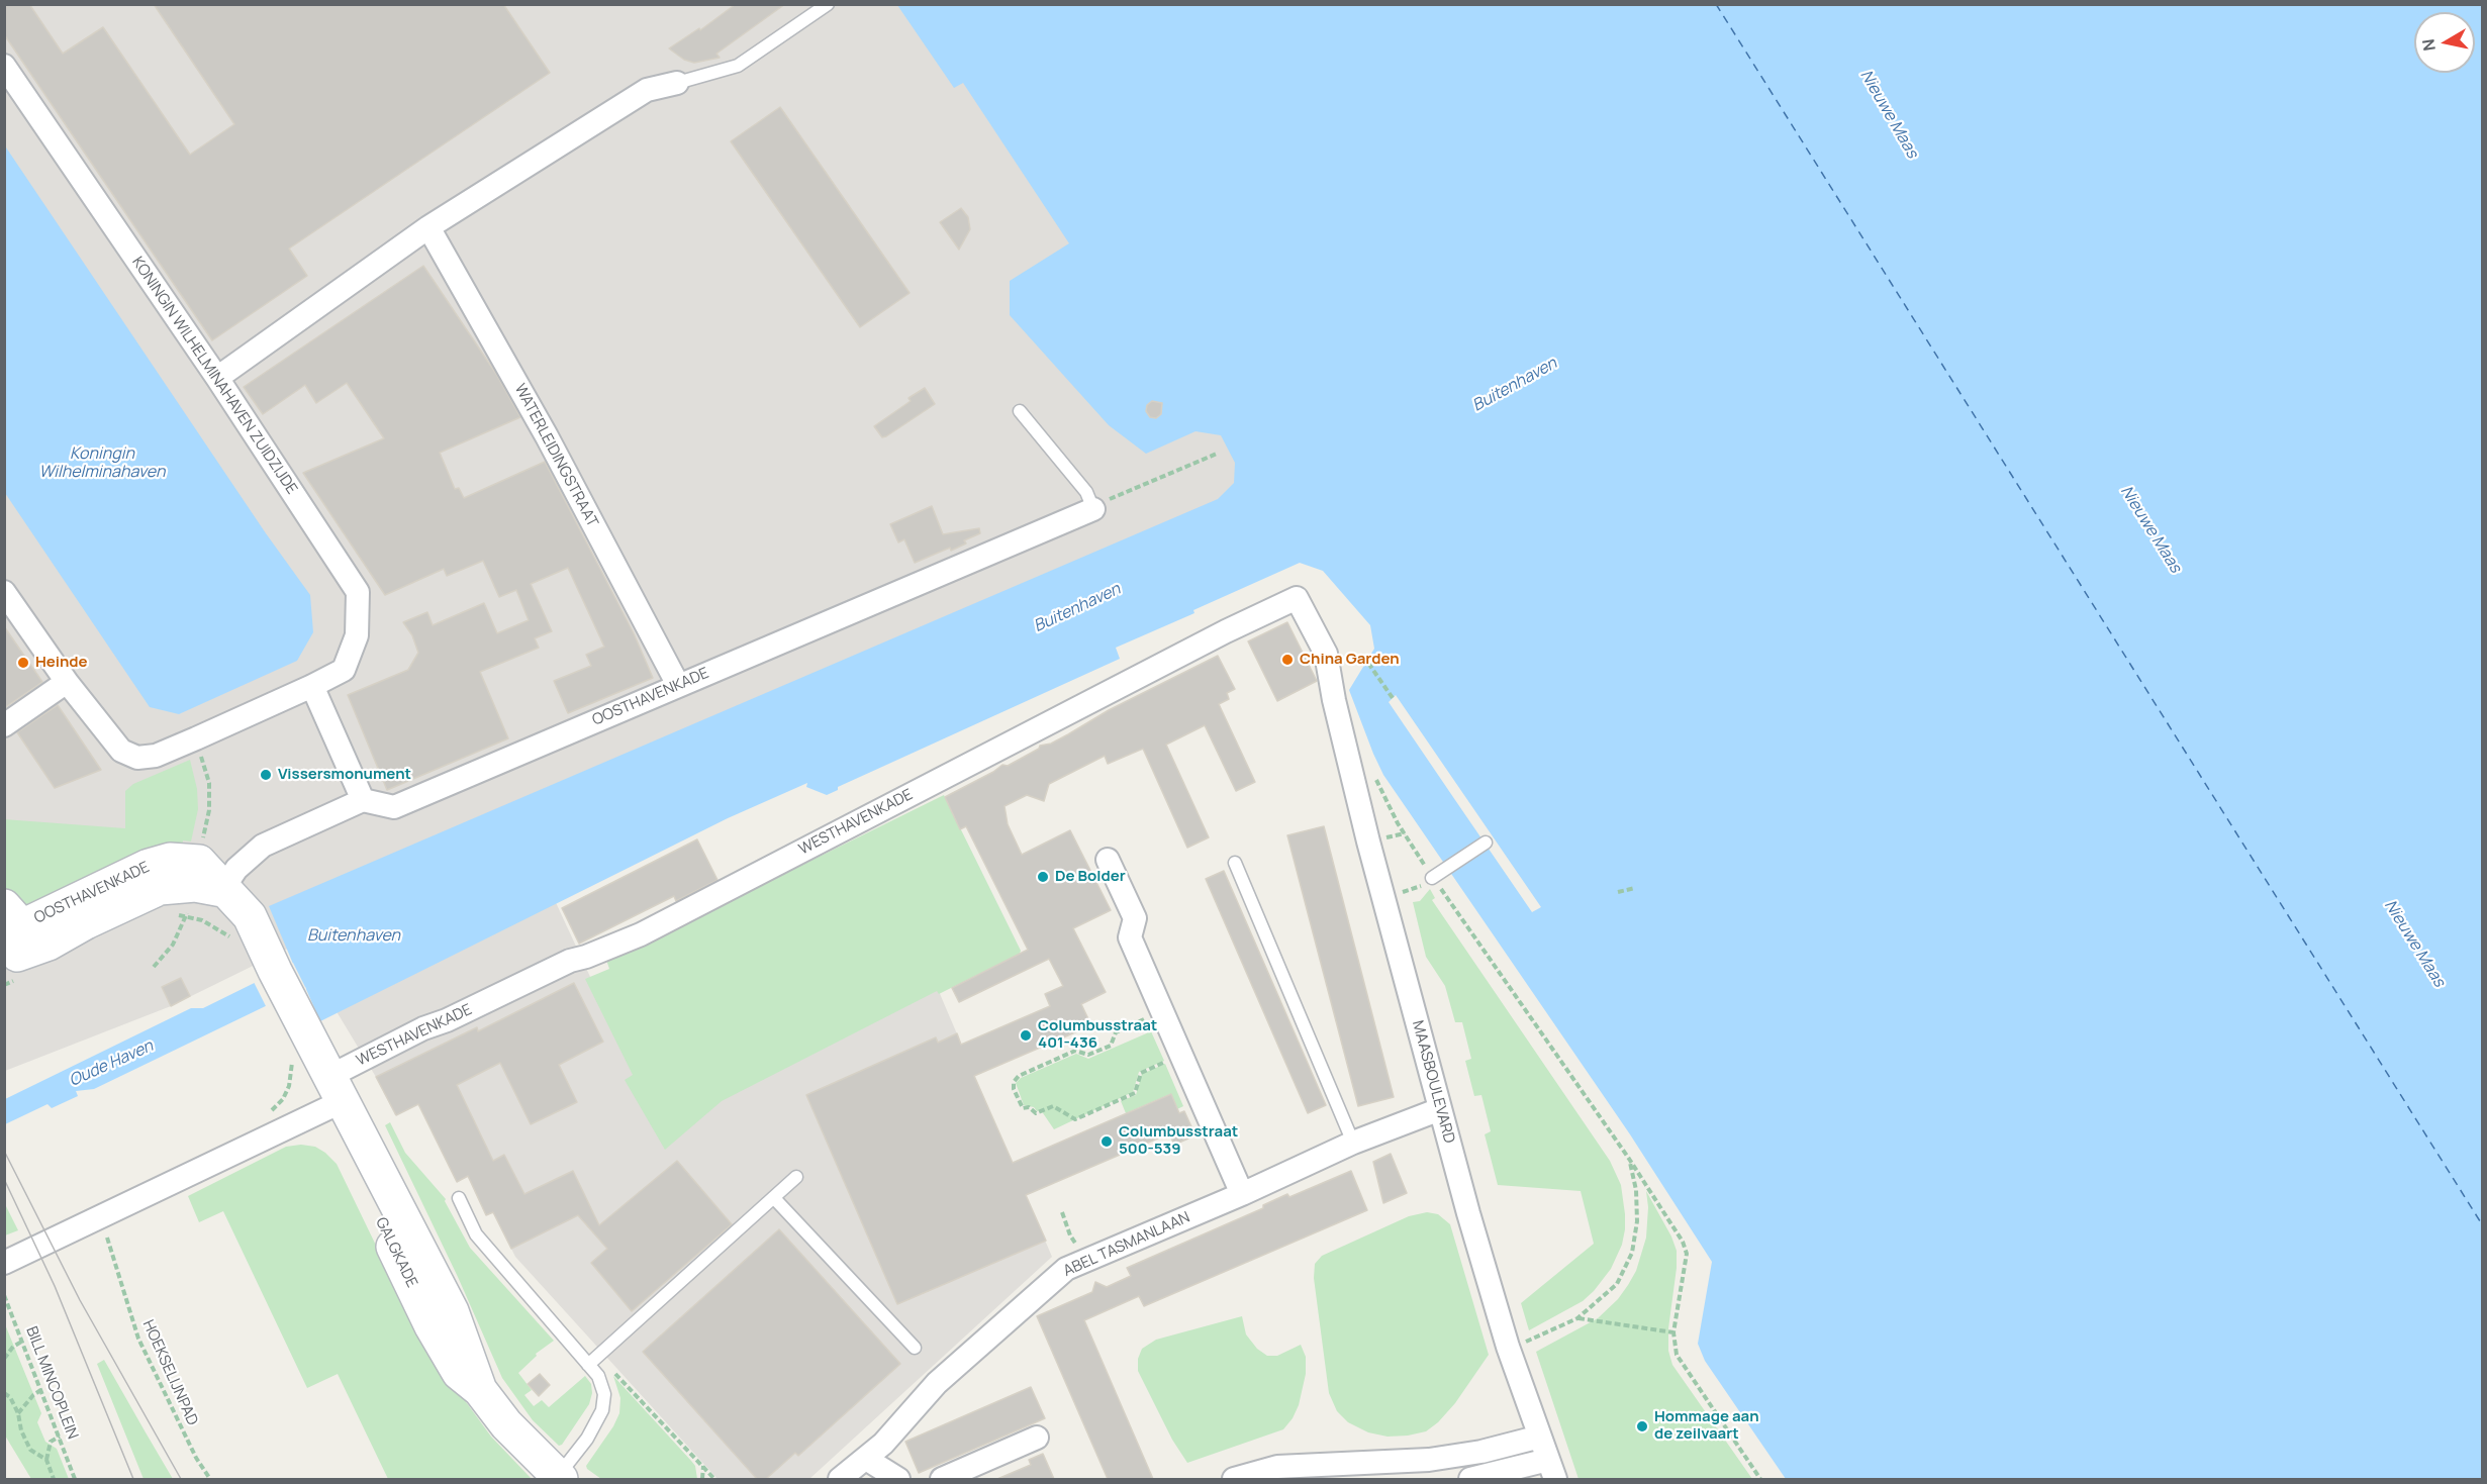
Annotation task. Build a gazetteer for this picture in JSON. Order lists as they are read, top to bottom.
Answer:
{
  "streets": {
    "main road": ["OOSTHAVENKADE", "GALGKADE"],
    "street": [
      "KONINGIN WILHELMINAHAVEN ZUIDZIJDE",
      "WATERLEIDINGSTRAAT",
      "WESTHAVENKADE",
      "MAASBOULEVARD",
      "ABEL TASMANLAAN"
    ],
    "path": ["HOEKSELIJNPAD", "BILL MINCOPLEIN"]
  },
  "crossings": [
    ["WATERLEIDINGSTRAAT", "OOSTHAVENKADE"],
    ["WESTHAVENKADE", "MAASBOULEVARD"],
    ["WESTHAVENKADE", "GALGKADE"],
    ["WESTHAVENKADE", "HOEKSELIJNPAD"],
    ["MAASBOULEVARD", "ABEL TASMANLAAN"]
  ],
  "water": [
    "Nieuwe Maas",
    "Buitenhaven",
    "Koningin Wilhelminahaven",
    "Oude Haven"
  ],
  "places": [
    "China Garden",
    "Heinde",
    "Vissersmonument",
    "De Bolder",
    "Columbusstraat 401-436",
    "Columbusstraat 500-539",
    "Hommage aan de zeilvaart"
  ],
  "north": "left"
}
